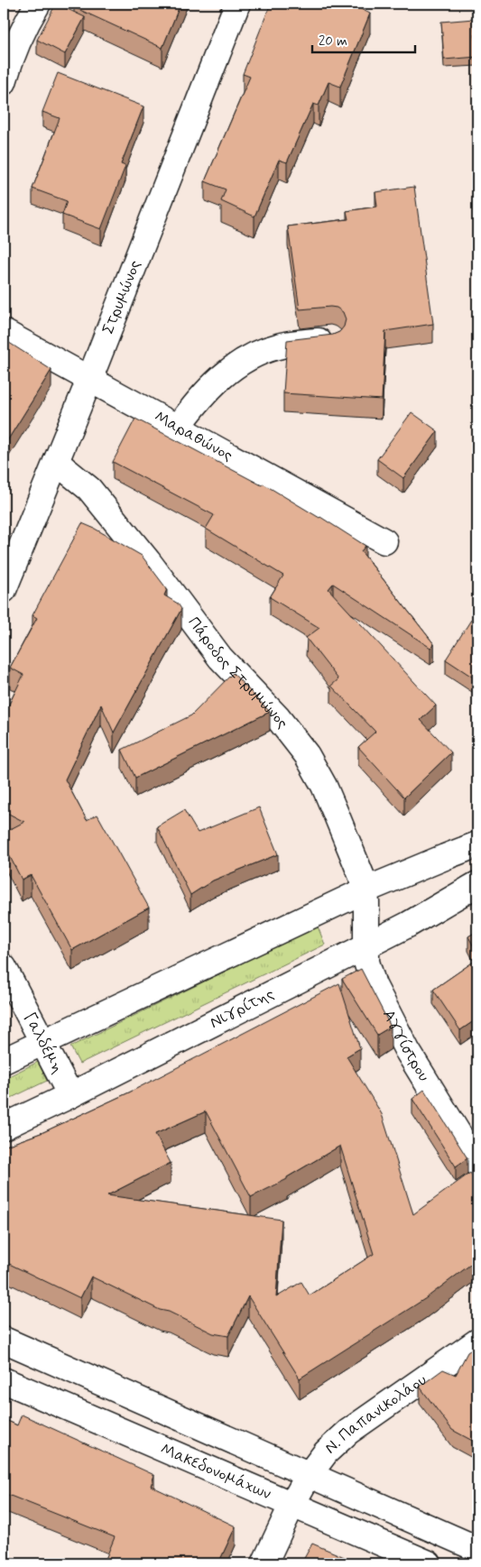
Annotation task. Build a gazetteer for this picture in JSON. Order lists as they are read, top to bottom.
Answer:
{
  "streets": {
    "street": [
      "Στρυμώνος",
      "Μαραθώνος",
      "Πάροδος Στρυμώνος",
      "Νιγρίτης",
      "Γαλδέμη",
      "Αγγίστρου",
      "Ν. Παπανικολάου",
      "Μακεδονομάχων"
    ]
  },
  "crossings": [
    ["Στρυμώνος", "Μαραθώνος"],
    ["Στρυμώνος", "Πάροδος Στρυμώνος"],
    ["Πάροδος Στρυμώνος", "Αγγίστρου"],
    ["Νιγρίτης", "Γαλδέμη"],
    ["Νιγρίτης", "Αγγίστρου"],
    ["Ν. Παπανικολάου", "Μακεδονομάχων"]
  ],
  "scale_bar": "20 m"
}
